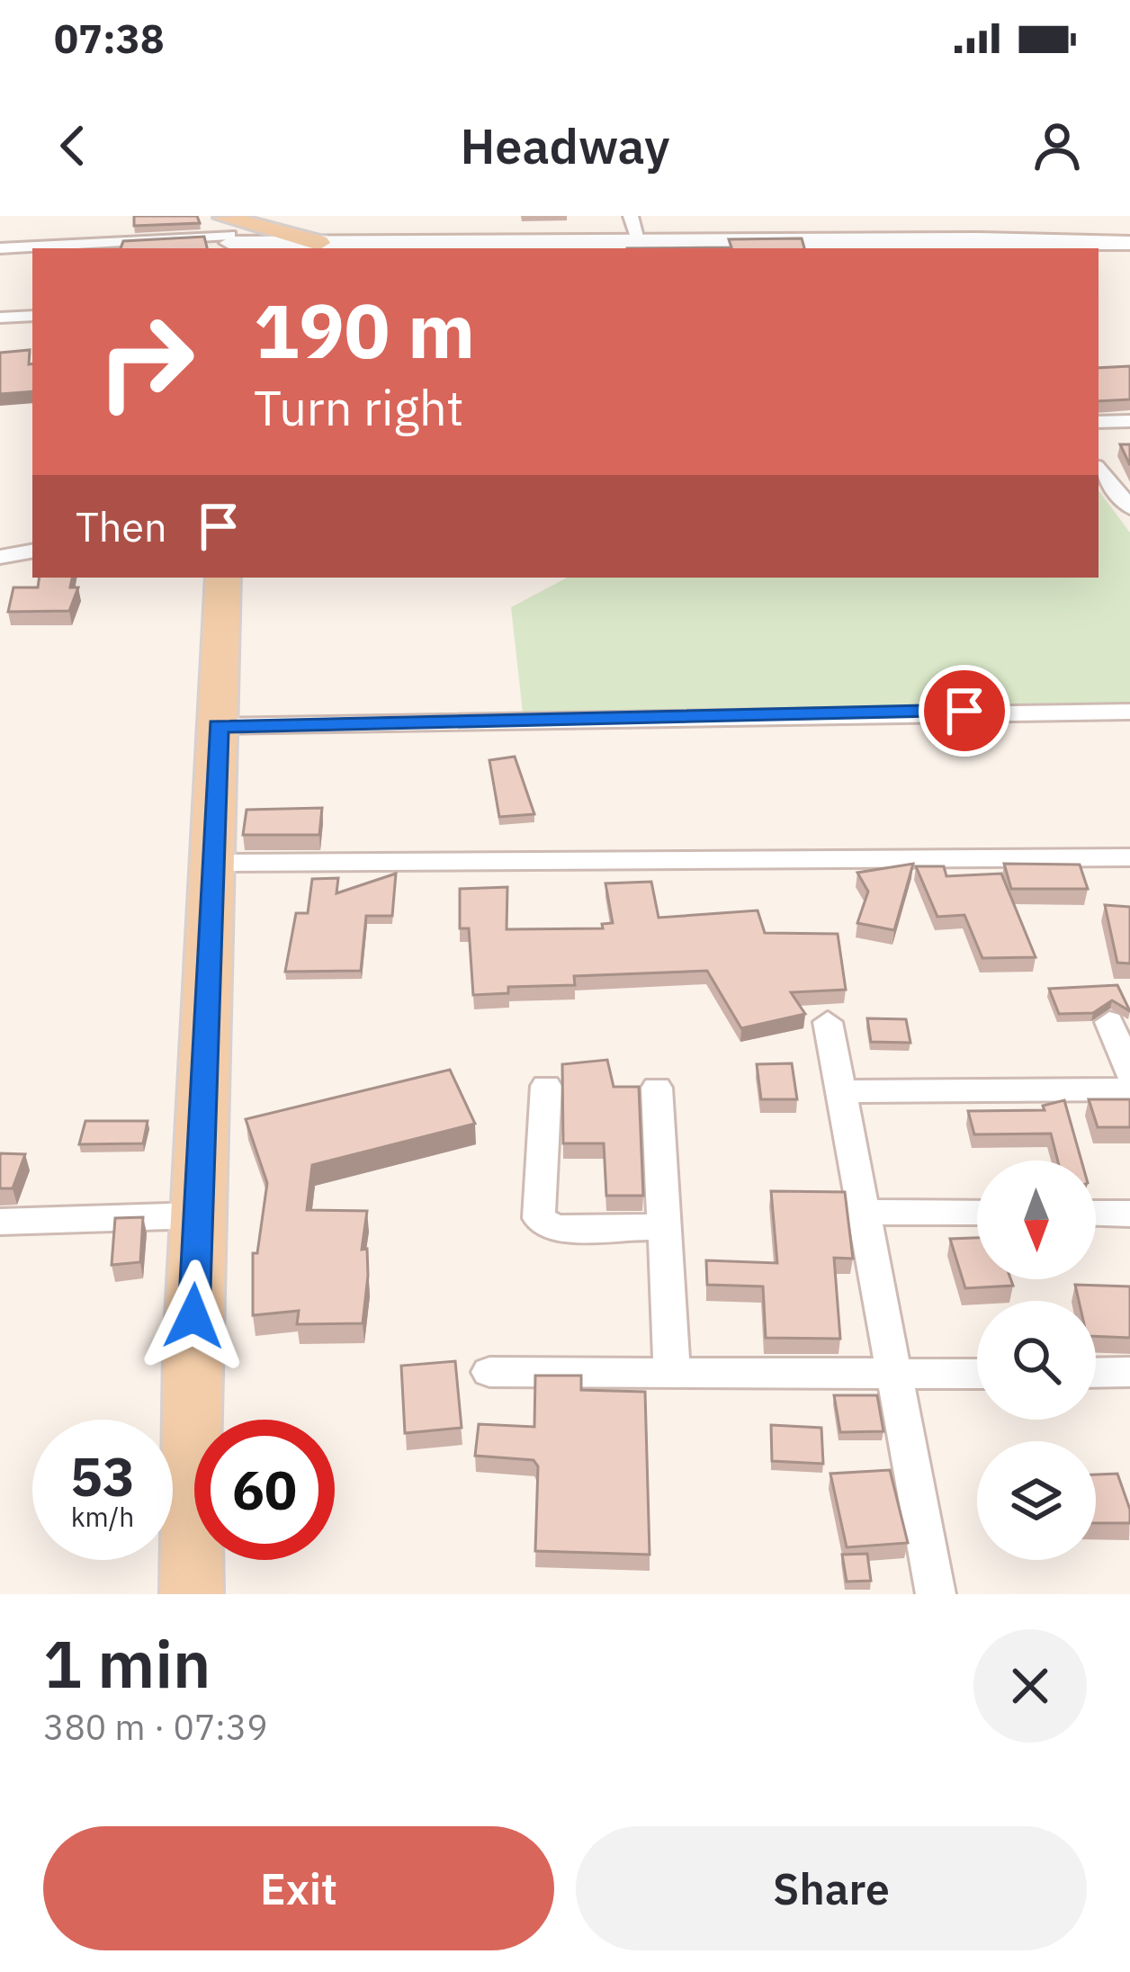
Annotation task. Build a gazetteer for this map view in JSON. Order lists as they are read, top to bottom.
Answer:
{
  "north": "bottom",
  "page": {
    "status": "07:38",
    "header": "Headway",
    "turn": ["190 m", "Turn right"],
    "then": "Then",
    "speed": "53 km/h",
    "limit": "60",
    "heading": ["1 min", "380 m · 07:39"],
    "buttons": ["Exit", "Share"]
  }
}
